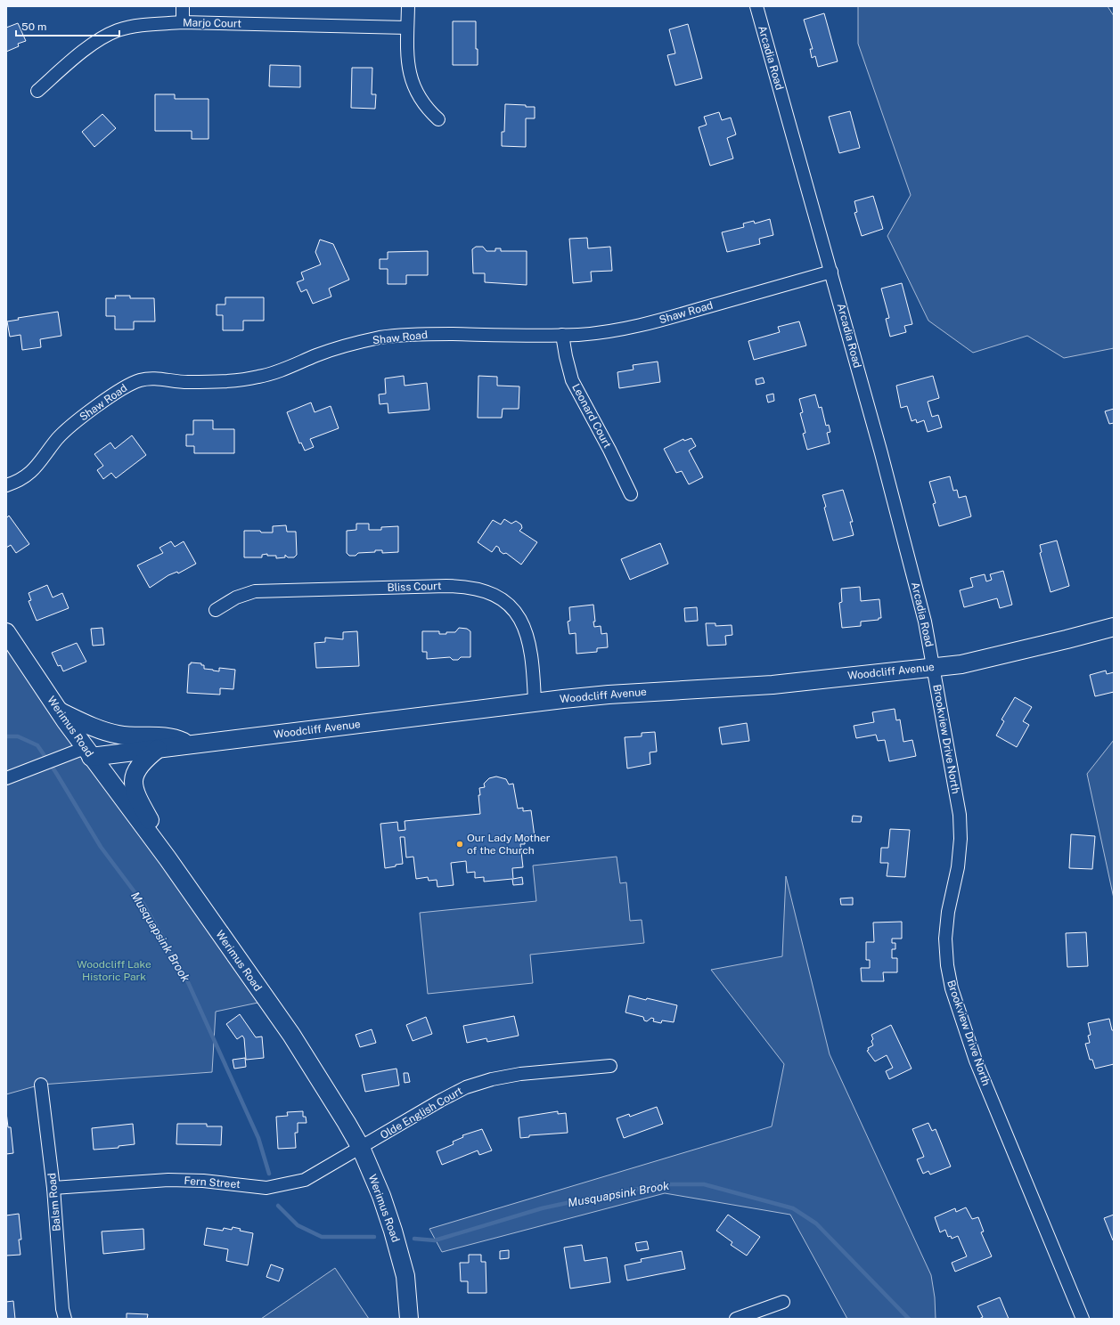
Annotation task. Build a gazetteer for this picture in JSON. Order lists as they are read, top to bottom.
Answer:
{
  "streets": {
    "main road": ["Woodcliff Avenue", "Werimus Road"],
    "street": [
      "Marjo Court",
      "Arcadia Road",
      "Shaw Road",
      "Leonard Court",
      "Bliss Court",
      "Brookview Drive North",
      "Olde English Court",
      "Fern Street",
      "Balsm Road"
    ]
  },
  "crossings": [
    ["Arcadia Road", "Shaw Road"],
    ["Arcadia Road", "Woodcliff Avenue"],
    ["Arcadia Road", "Brookview Drive North"],
    ["Shaw Road", "Leonard Court"],
    ["Bliss Court", "Woodcliff Avenue"],
    ["Woodcliff Avenue", "Werimus Road"],
    ["Woodcliff Avenue", "Brookview Drive North"],
    ["Werimus Road", "Olde English Court"],
    ["Werimus Road", "Fern Street"],
    ["Olde English Court", "Fern Street"],
    ["Fern Street", "Balsm Road"]
  ],
  "water": ["Musquapsink Brook"],
  "parks": ["Woodcliff Lake Historic Park"],
  "places": ["Our Lady Mother of the Church"],
  "scale_bar": "50 m"
}
